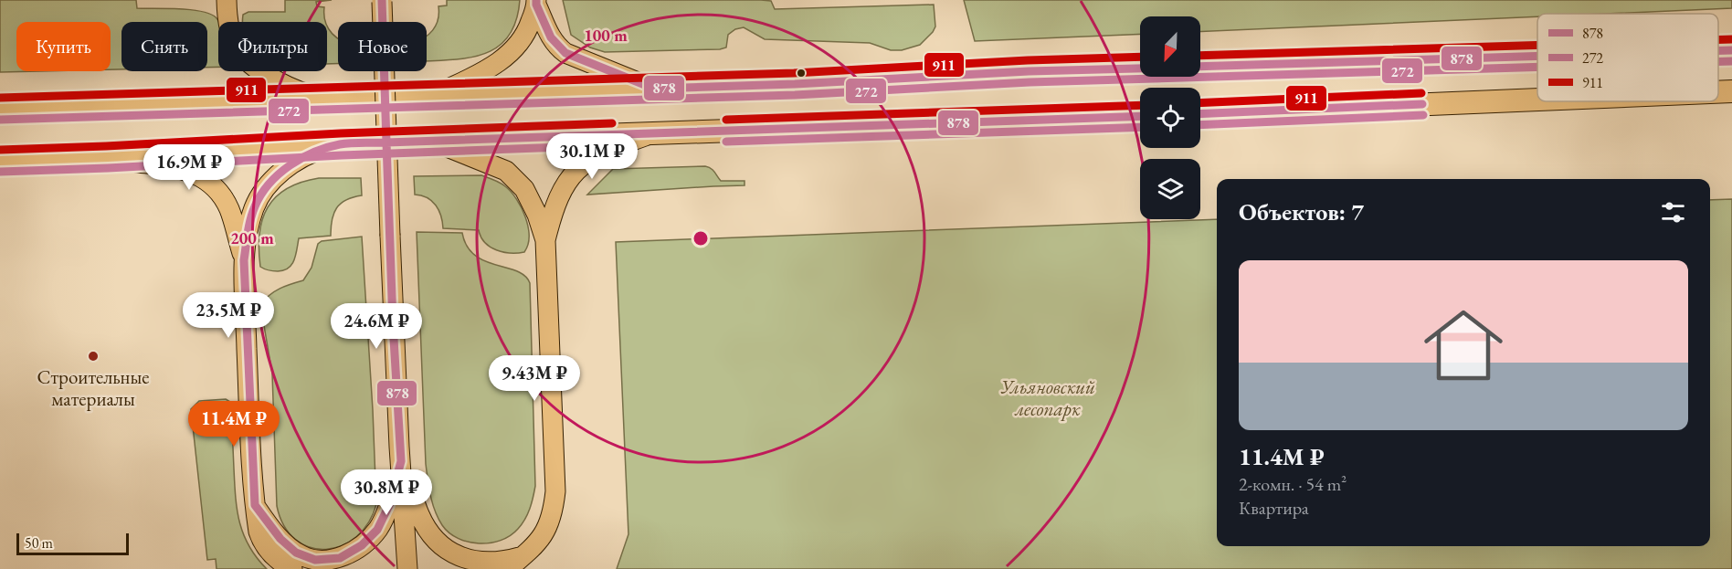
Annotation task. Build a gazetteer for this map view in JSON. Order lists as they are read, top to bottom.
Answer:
{
  "parks": ["Ульяновский лесопарк"],
  "places": ["Строительные материалы"],
  "lines": ["transit line 878", "transit line 911", "transit line 272"],
  "legend": ["878", "272", "911"],
  "scale_bar": "50 m",
  "north": "bottom left",
  "page": {
    "chip": [
      "Купить",
      "Снять",
      "Фильтры",
      "Новое"
    ],
    "price": [
      "30.1M ₽",
      "16.9M ₽",
      "23.5M ₽",
      "24.6M ₽",
      "9.43M ₽",
      "11.4M ₽",
      "30.8M ₽"
    ],
    "heading": "Объектов: 7",
    "list": [
      {
        "name": "11.4M ₽",
        "note": "2-комн. · 54 m² · Квартира"
      }
    ],
    "scale": "50 m"
  },
  "rings": ["100 m", "200 m"]
}
